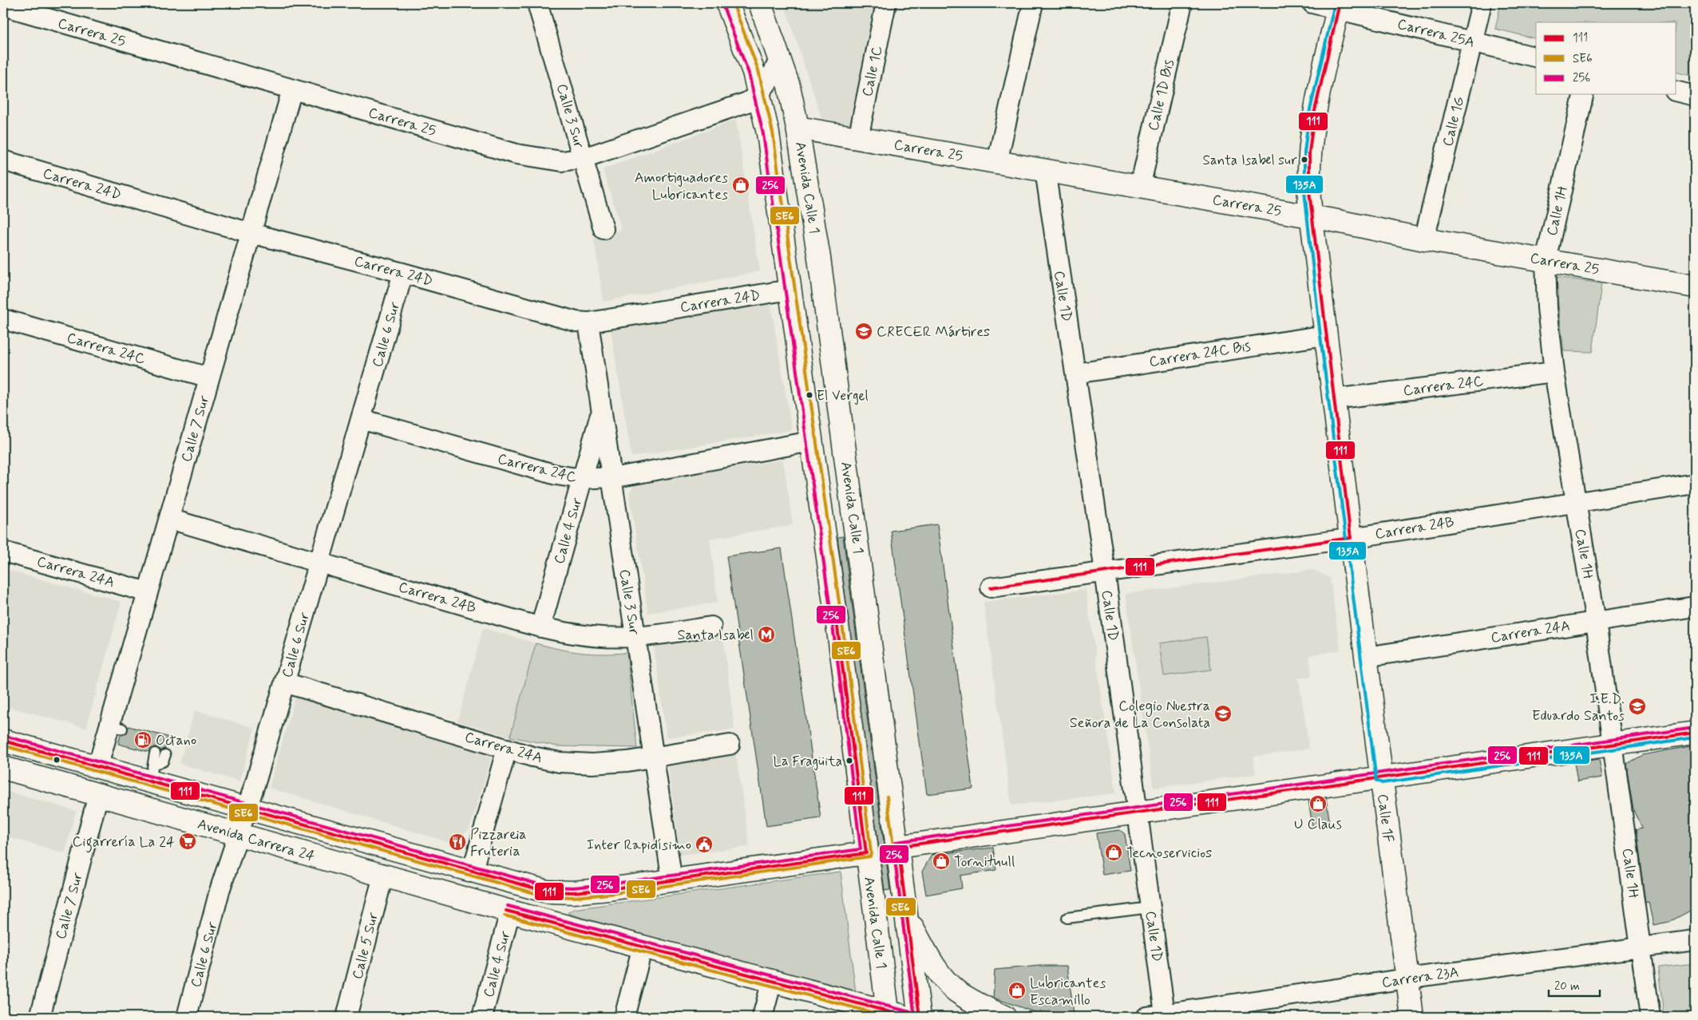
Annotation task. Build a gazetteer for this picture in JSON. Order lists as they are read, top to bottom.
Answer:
{
  "streets": {
    "main road": [
      "Carrera 25",
      "Avenida Calle 1",
      "Calle 1F",
      "Avenida Carrera 24"
    ],
    "street": [
      "Carrera 25A",
      "Calle 1C",
      "Calle 1D Bis",
      "Calle 3 Sur",
      "Calle 1G",
      "Carrera 24D",
      "Calle 1H",
      "Calle 1D",
      "Calle 6 Sur",
      "Carrera 24C",
      "Carrera 24C Bis",
      "Calle 7 Sur",
      "Carrera 24B",
      "Calle 4 Sur",
      "Carrera 24A",
      "Calle 5 Sur",
      "Carrera 23A"
    ]
  },
  "crossings": [
    ["Carrera 25", "Calle 1C"],
    ["Carrera 25", "Calle 1D Bis"],
    ["Carrera 25", "Calle 3 Sur"],
    ["Carrera 25", "Calle 1G"],
    ["Carrera 25", "Avenida Calle 1"],
    ["Carrera 25", "Calle 1H"],
    ["Carrera 25", "Calle 1D"],
    ["Carrera 25", "Calle 7 Sur"],
    ["Carrera 25", "Calle 1F"],
    ["Carrera 25A", "Calle 1G"],
    ["Carrera 25A", "Calle 1F"],
    ["Calle 3 Sur", "Carrera 24D"],
    ["Calle 3 Sur", "Carrera 24C"],
    ["Calle 3 Sur", "Carrera 24B"],
    ["Calle 3 Sur", "Calle 4 Sur"],
    ["Calle 3 Sur", "Carrera 24A"],
    ["Calle 3 Sur", "Avenida Carrera 24"],
    ["Carrera 24D", "Avenida Calle 1"],
    ["Carrera 24D", "Calle 6 Sur"],
    ["Carrera 24D", "Calle 7 Sur"],
    ["Avenida Calle 1", "Carrera 24C"],
    ["Avenida Calle 1", "Avenida Carrera 24"],
    ["Calle 1H", "Carrera 24C"],
    ["Calle 1H", "Carrera 24B"],
    ["Calle 1H", "Carrera 24A"],
    ["Calle 1H", "Carrera 23A"],
    ["Calle 1D", "Carrera 24C Bis"],
    ["Calle 1D", "Carrera 24B"],
    ["Calle 1D", "Carrera 23A"],
    ["Calle 6 Sur", "Carrera 24C"],
    ["Calle 6 Sur", "Carrera 24B"],
    ["Calle 6 Sur", "Carrera 24A"],
    ["Calle 6 Sur", "Avenida Carrera 24"],
    ["Carrera 24C", "Calle 7 Sur"],
    ["Carrera 24C", "Calle 4 Sur"],
    ["Carrera 24C", "Calle 1F"],
    ["Carrera 24C Bis", "Calle 1F"],
    ["Calle 7 Sur", "Carrera 24B"],
    ["Calle 7 Sur", "Carrera 24A"],
    ["Calle 7 Sur", "Avenida Carrera 24"],
    ["Carrera 24B", "Calle 4 Sur"],
    ["Carrera 24B", "Calle 1F"],
    ["Calle 4 Sur", "Avenida Carrera 24"],
    ["Carrera 24A", "Calle 1F"],
    ["Calle 1F", "Carrera 23A"],
    ["Avenida Carrera 24", "Calle 5 Sur"]
  ],
  "places": {
    "other": ["Santa Isabel sur", "El Vergel", "La Fragüita"],
    "shop": [
      "Amortiguadores Lubricantes",
      "U Claus",
      "Tecnoservicios",
      "Tornituull",
      "Lubricantes Escamillo"
    ],
    "school or university": ["CRECER Mártires", "I.E.D. Eduardo Santos", "Colegio Nuestra Señora de La Consolata"],
    "metro station": ["Santa Isabel"],
    "fuel station": ["Octano"],
    "supermarket": ["Cigarrería La 24"],
    "restaurant": ["Pizzareia Fruteria"],
    "public building": ["Inter Rapidísimo"]
  },
  "lines": [
    "transit line 111",
    "transit line SE6",
    "transit line 135A",
    "transit line 256"
  ],
  "legend": ["111", "SE6", "256"],
  "scale_bar": "20 m"
}
